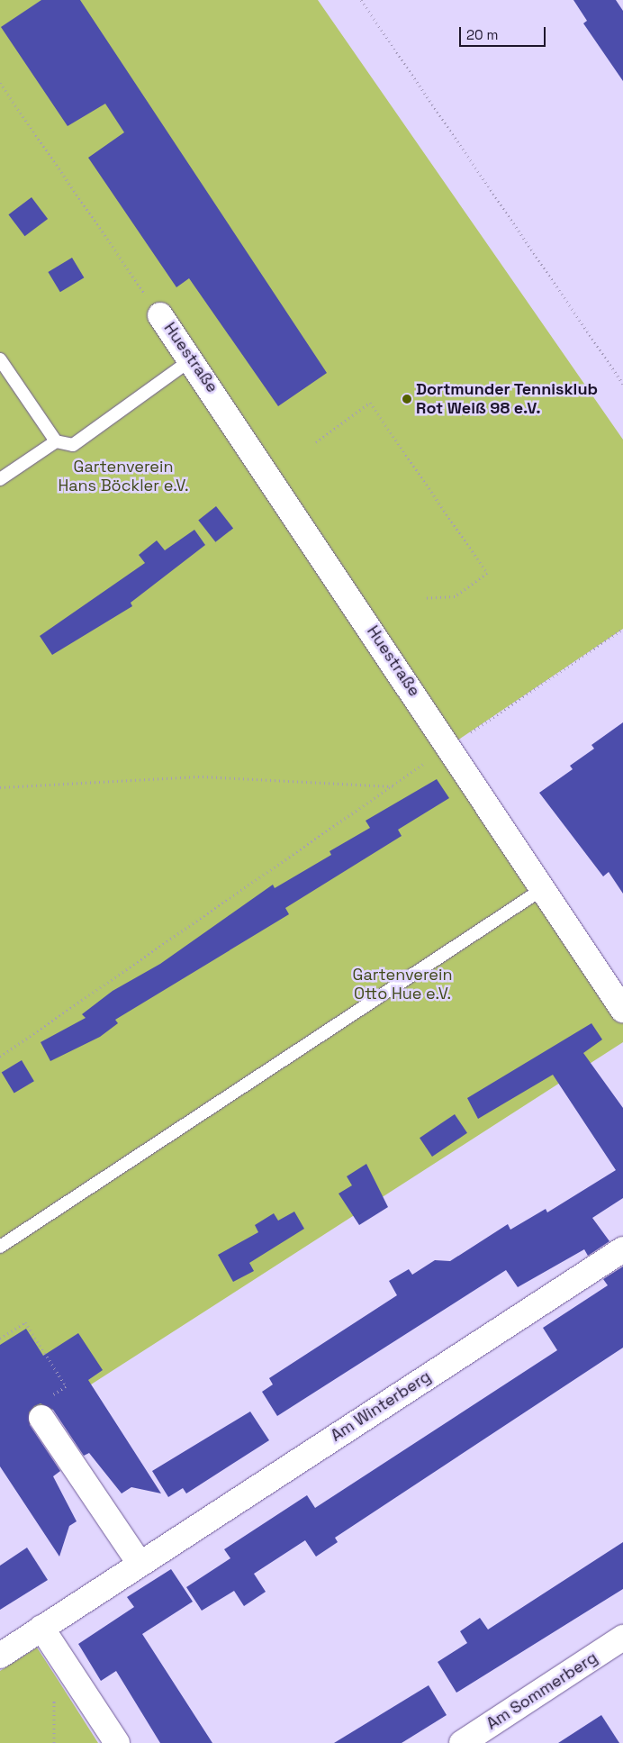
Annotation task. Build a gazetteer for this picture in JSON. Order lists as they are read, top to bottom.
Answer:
{
  "streets": {
    "street": ["Huestraße", "Am Winterberg", "Am Sommerberg"]
  },
  "parks": ["Gartenverein Hans Böckler e.V.", "Gartenverein Otto Hue e.V."],
  "places": ["Dortmunder Tennisklub Rot Weiß 98 e.V."],
  "scale_bar": "20 m"
}
